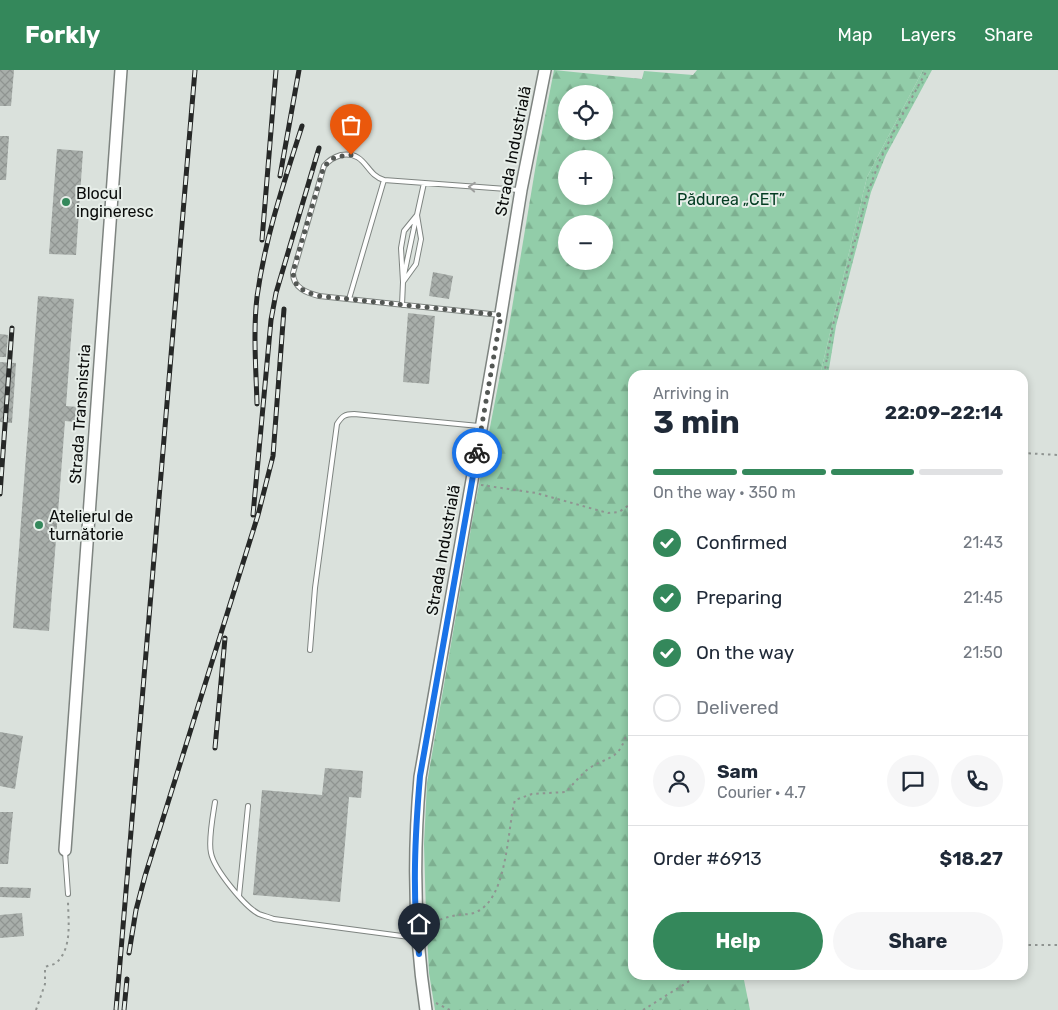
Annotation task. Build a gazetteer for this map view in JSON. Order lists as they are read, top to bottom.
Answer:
{
  "streets": {
    "street": ["Strada Industrială", "Strada Transnistria"]
  },
  "parks": ["Pădurea „CET”"],
  "places": ["Blocul ingineresc", "Atelierul de turnătorie"],
  "page": {
    "header": "Forkly",
    "nav": ["Map", "Layers", "Share"],
    "map_buttons": ["+", "−"],
    "heading": ["3 min", "Arriving in", "22:09–22:14"],
    "panel": [
      "Sam",
      "Courier · 4.7",
      "Order #6913",
      "$18.27"
    ],
    "bar": "On the way · 350 m",
    "list": [
      ["Confirmed", "21:43"],
      ["Preparing", "21:45"],
      ["On the way", "21:50"],
      "Delivered"
    ],
    "buttons": ["Help", "Share"]
  }
}
